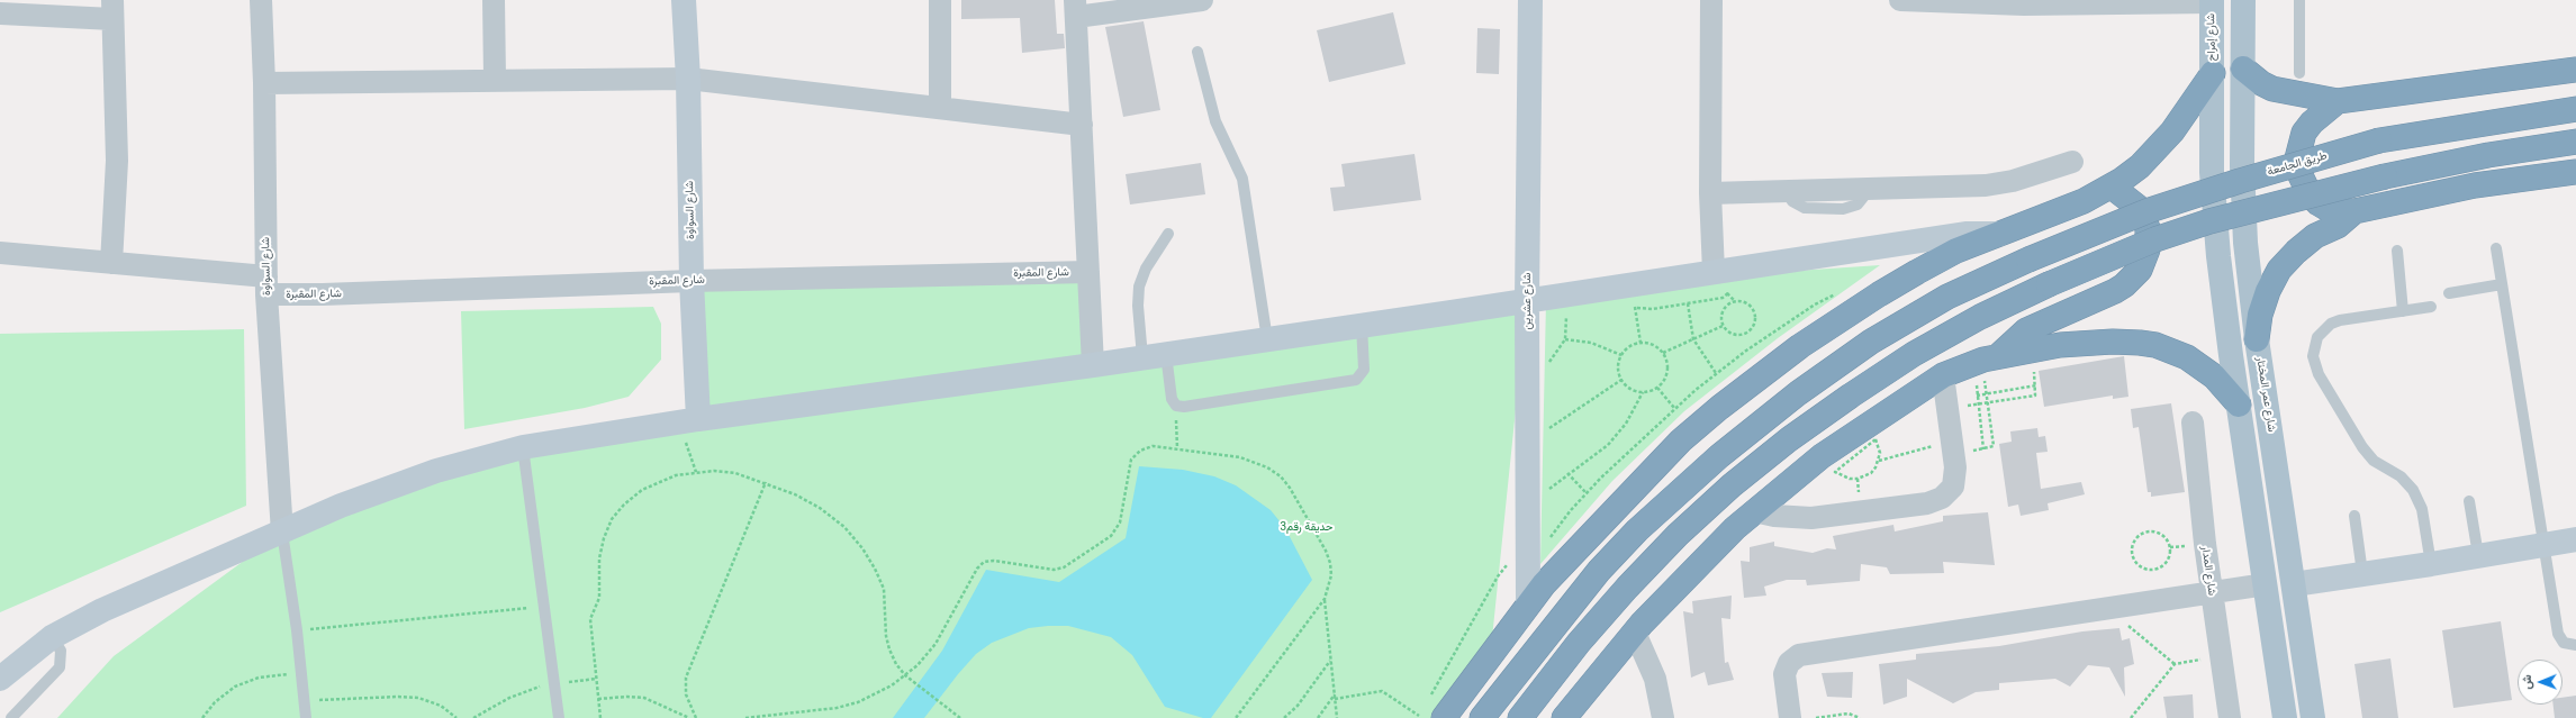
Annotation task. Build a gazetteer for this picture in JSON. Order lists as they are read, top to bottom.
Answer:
{
  "streets": {
    "highway": ["طريق الجامعة"],
    "main road": ["شارع إمراح", "شارع عمر المختار"],
    "street": [
      "شارع السواوة",
      "شارع المقبرة",
      "شارع عشرين",
      "شارع المدار"
    ]
  },
  "crossings": [
    ["شارع السواوة", "شارع المقبرة"]
  ],
  "parks": ["حديقة رقم3"],
  "north": "left"
}
